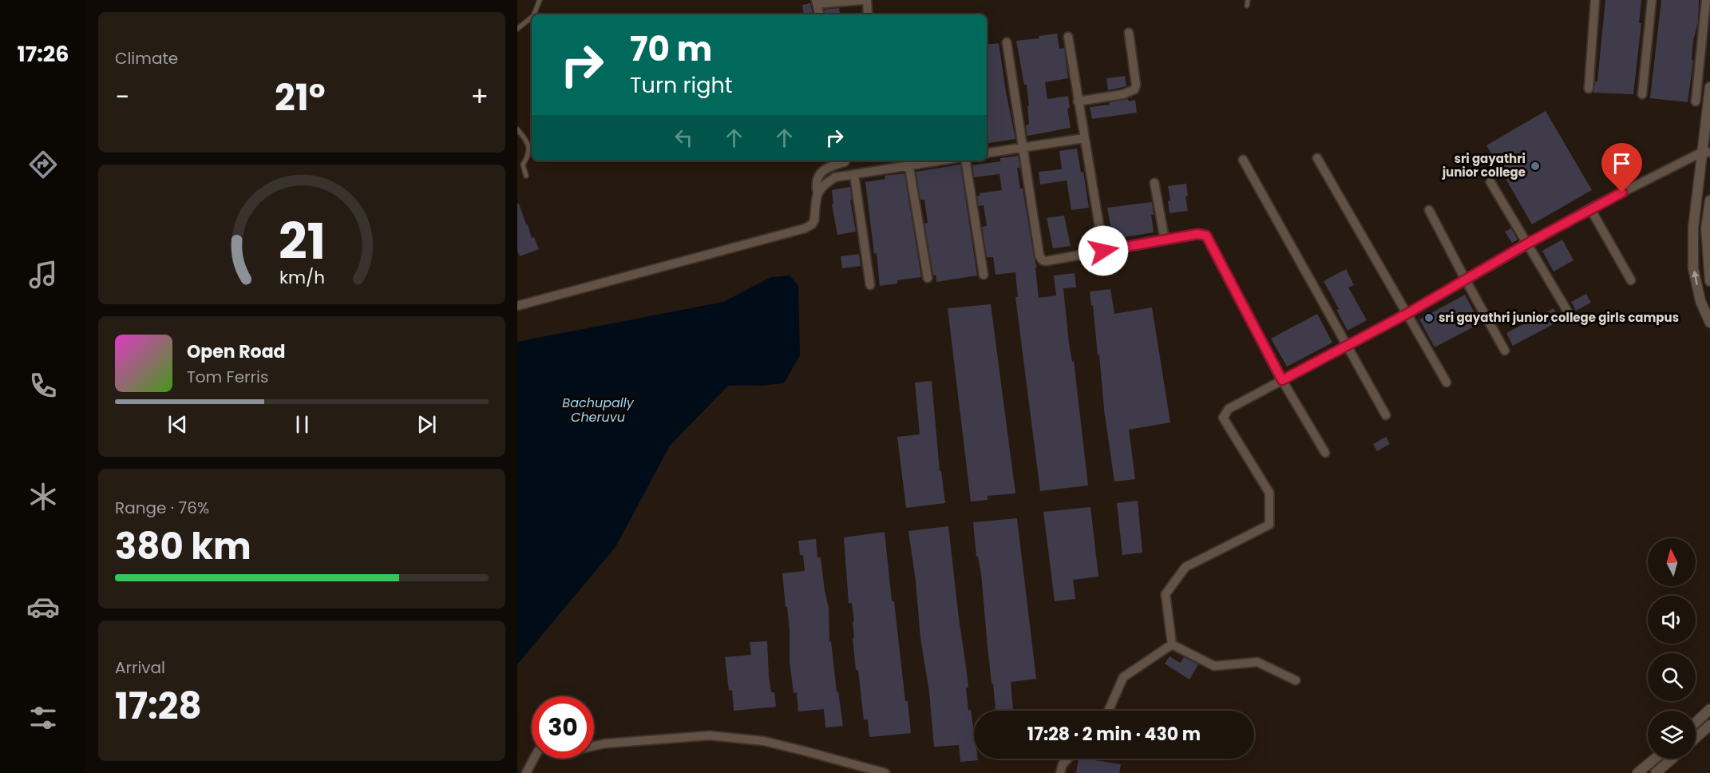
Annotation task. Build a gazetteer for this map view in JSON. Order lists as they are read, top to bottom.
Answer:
{
  "water": ["Bachupally Cheruvu"],
  "places": ["sri gayathri junior college", "sri gayathri junior college girls campus"],
  "north": "top",
  "page": {
    "tabs": "17:26",
    "tile": [
      "Climate",
      ["Range · 76%", "380 km"],
      ["Arrival", "17:28"]
    ],
    "turn": ["70 m", "Turn right"],
    "heat": ["−", "21°", "+"],
    "song": ["Open Road", "Tom Ferris"],
    "limit": "30",
    "trip": "17:28 · 2 min · 430 m",
    "gauge": ["21", "km/h"]
  }
}
